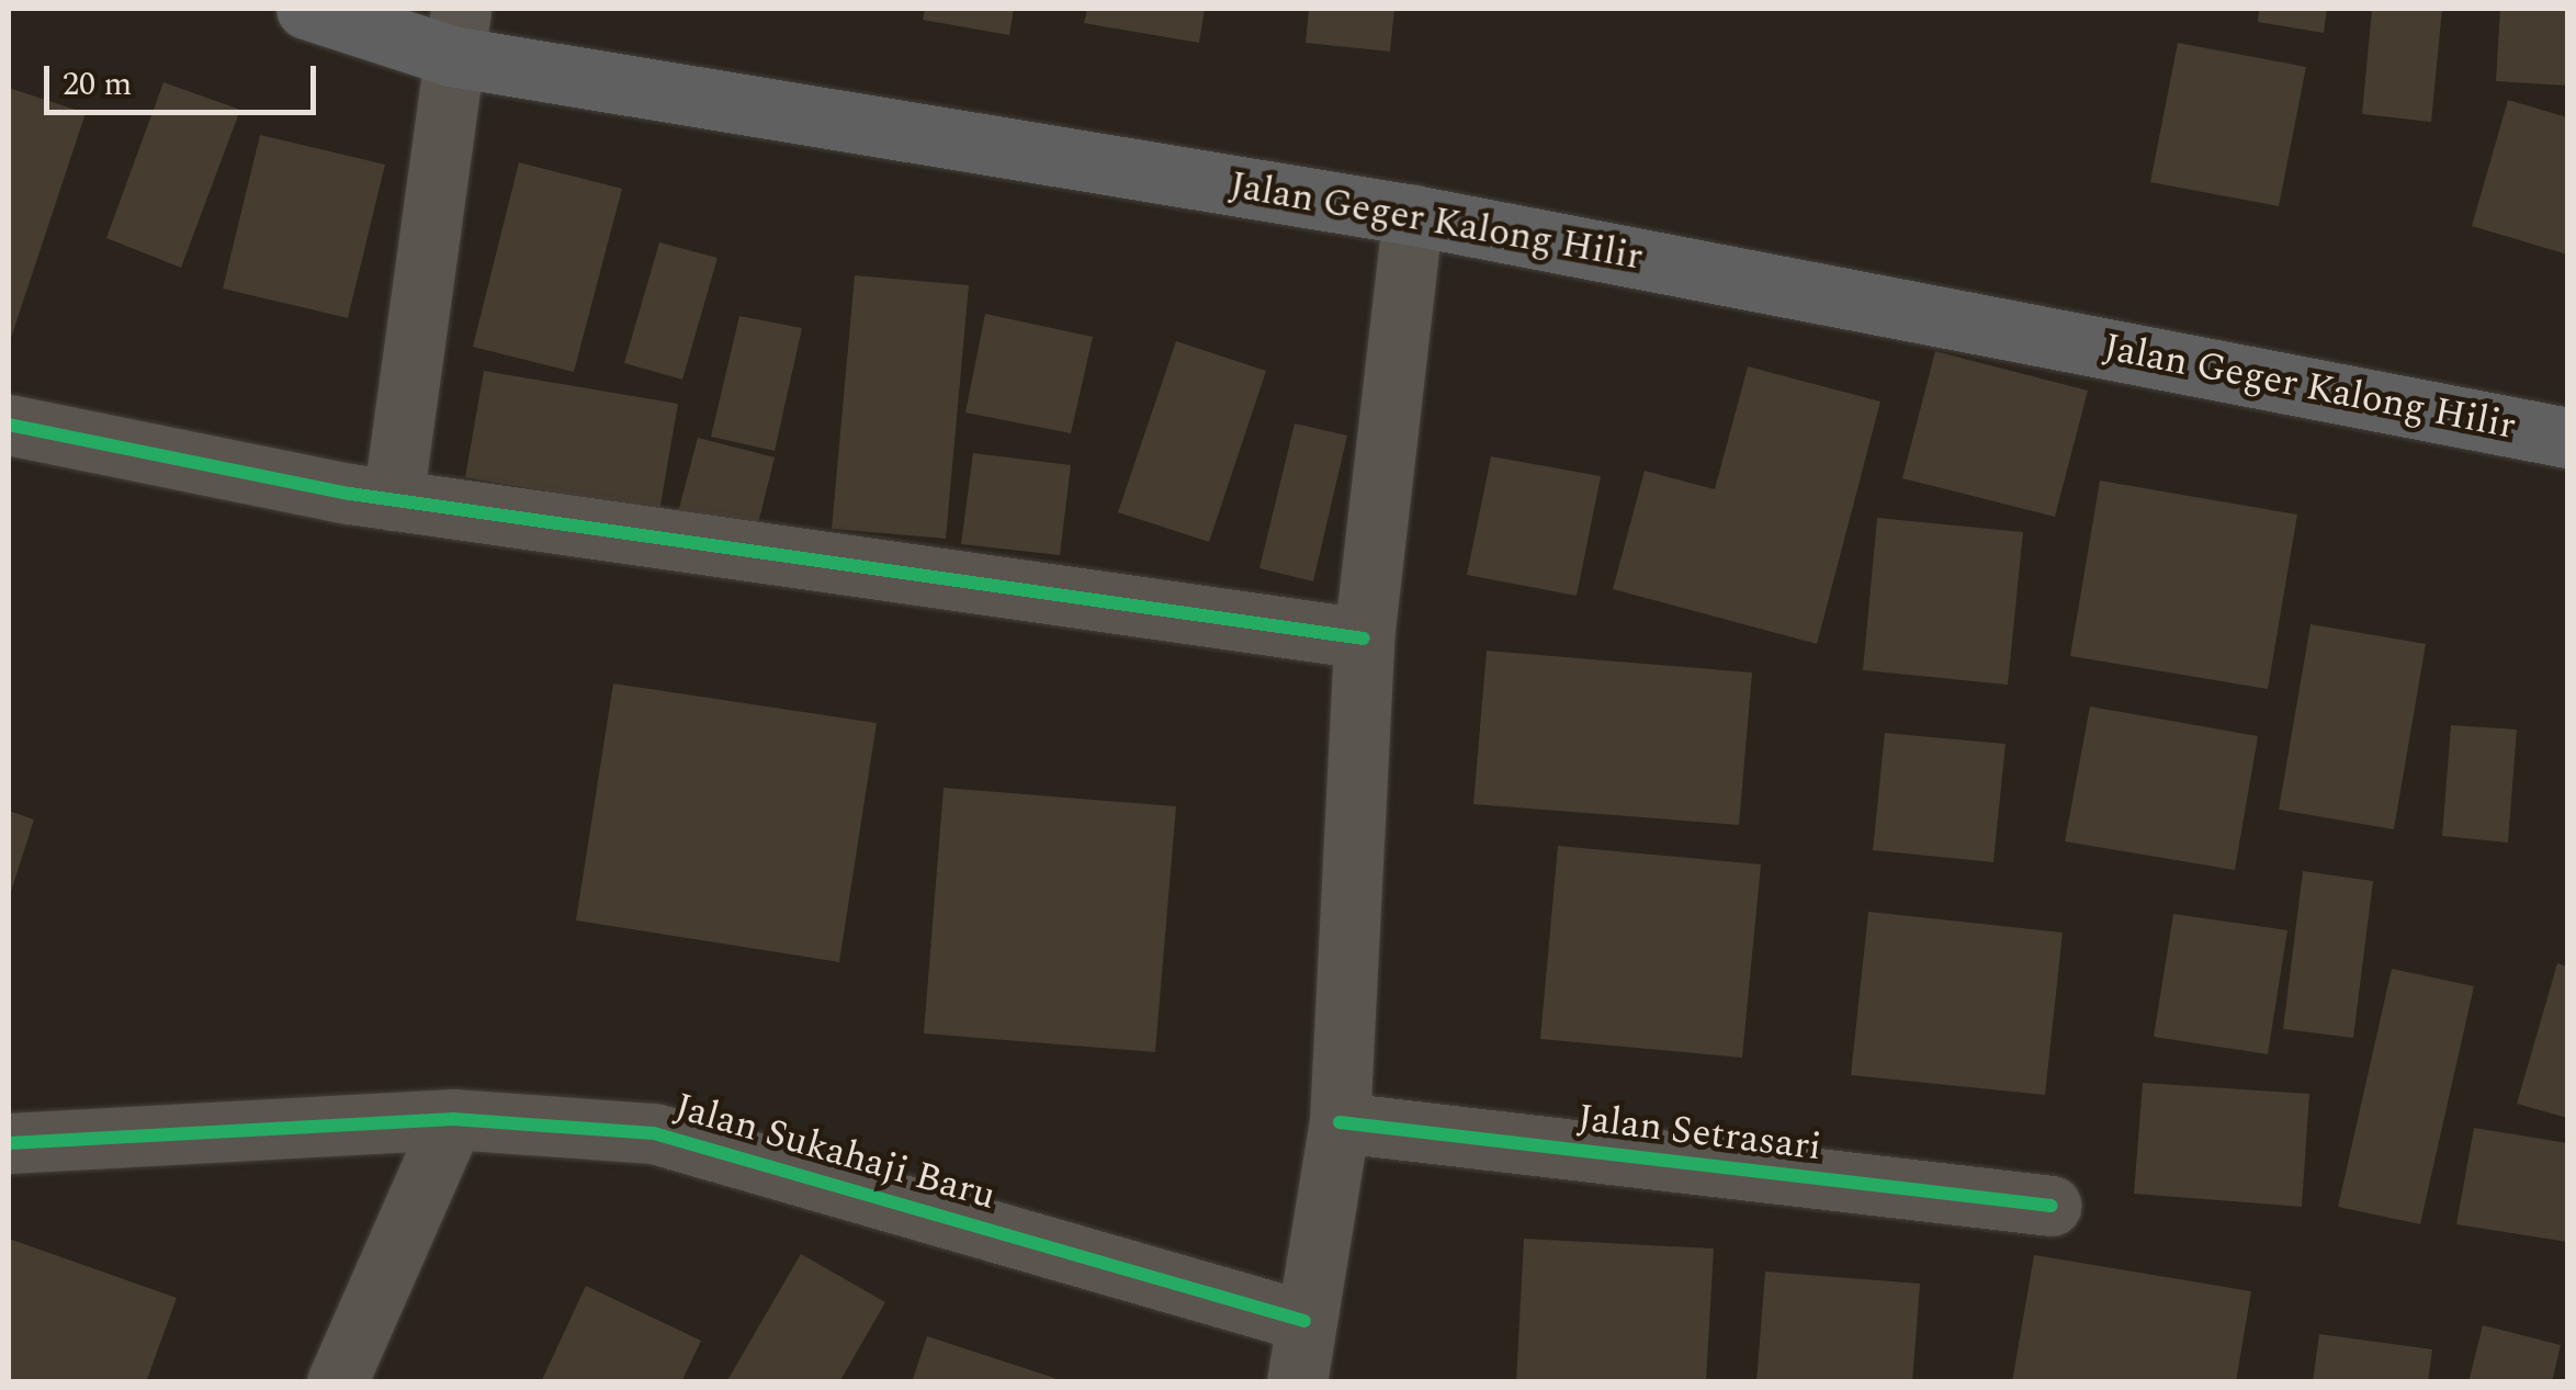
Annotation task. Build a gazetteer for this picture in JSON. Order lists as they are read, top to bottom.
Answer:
{
  "streets": {
    "main road": ["Jalan Geger Kalong Hilir"],
    "street": ["Jalan Setrasari", "Jalan Sukahaji Baru"]
  },
  "scale_bar": "20 m"
}
